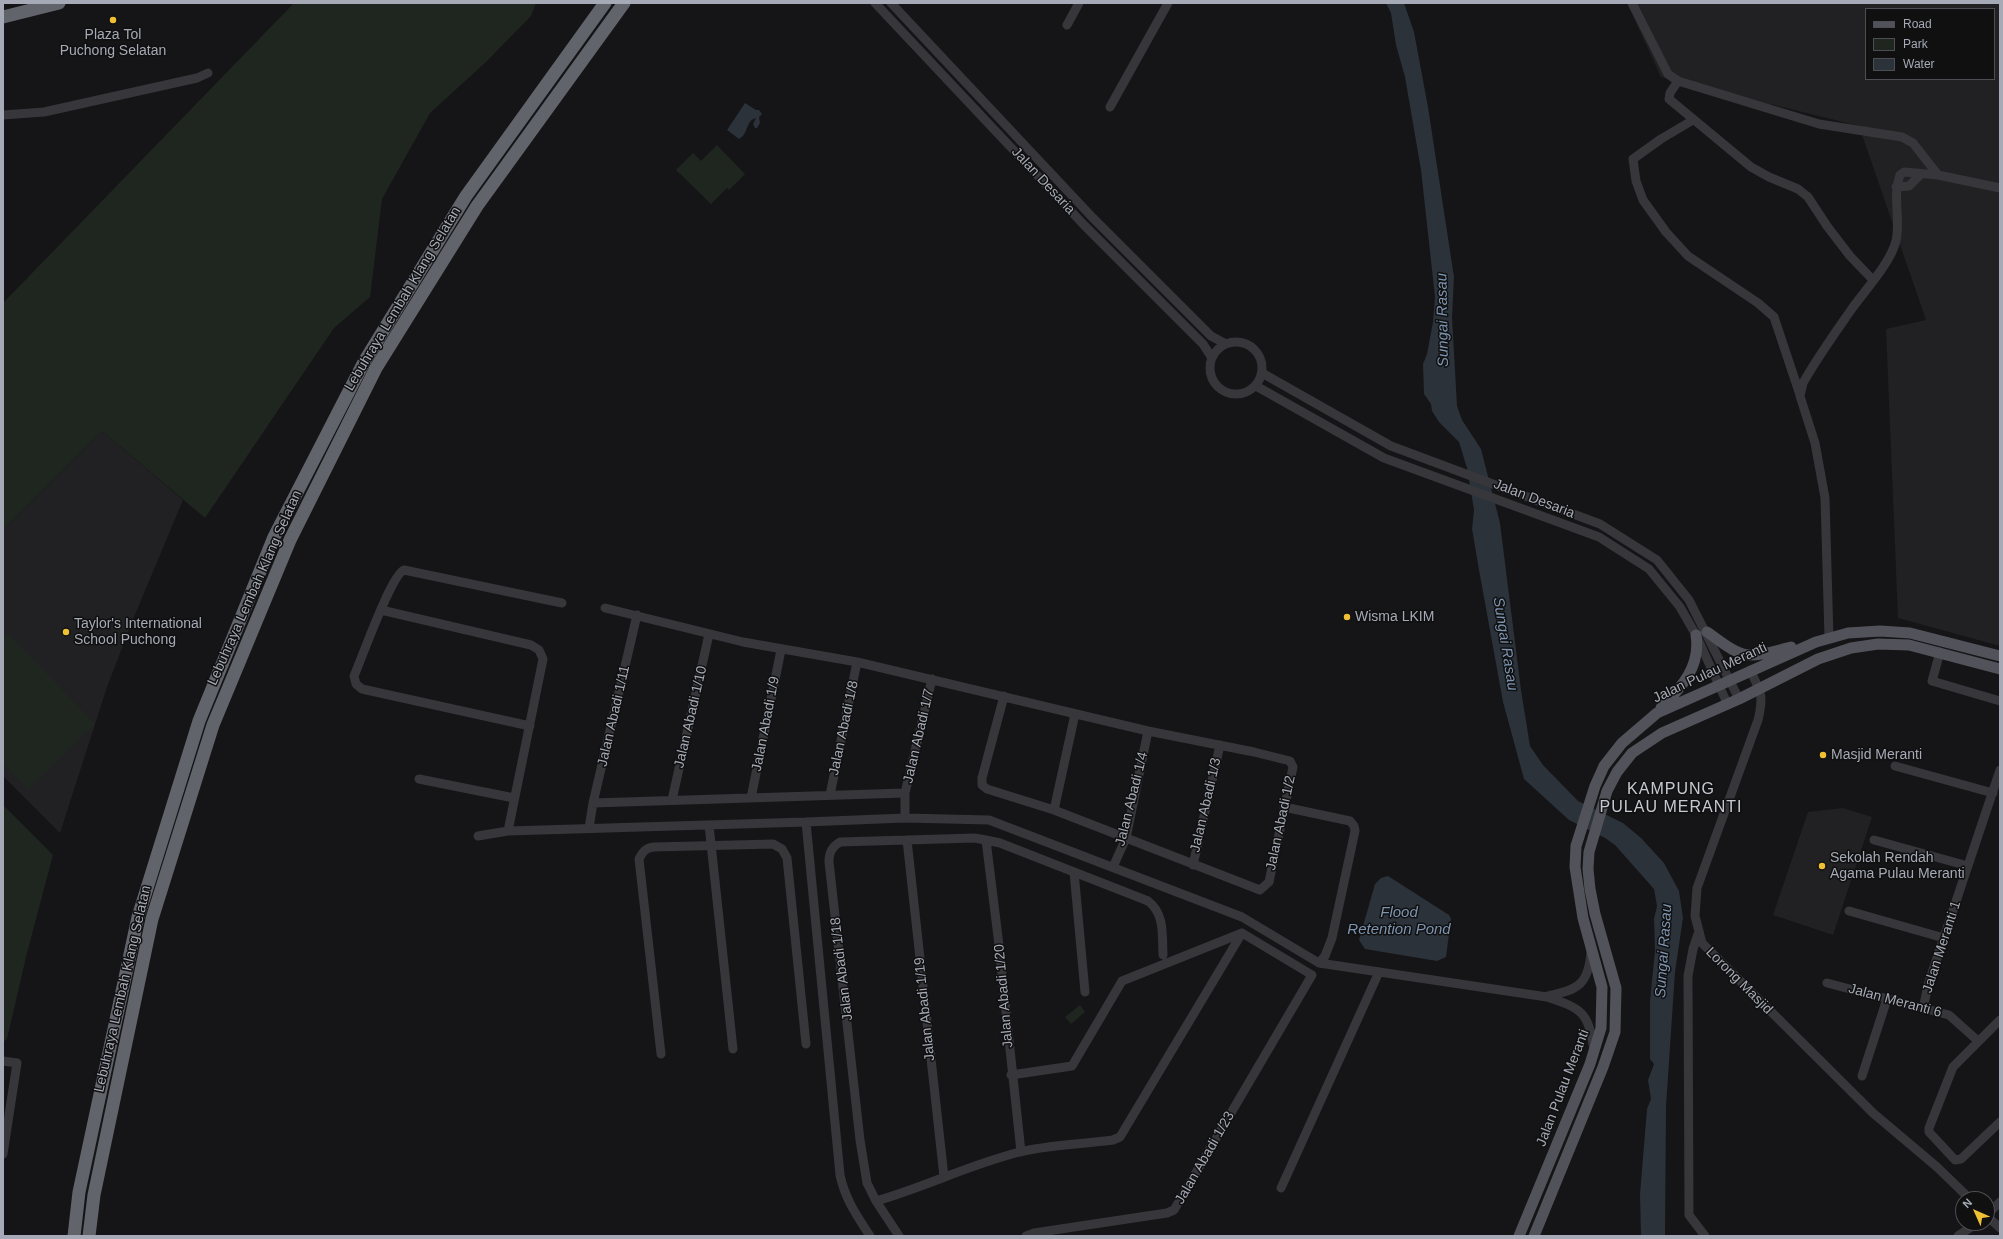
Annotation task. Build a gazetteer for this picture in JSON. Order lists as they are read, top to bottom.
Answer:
{
  "streets": {
    "highway": ["Lebuhraya Lembah Klang Selatan"],
    "main road": ["Jalan Pulau Meranti"],
    "street": [
      "Jalan Desaria",
      "Jalan Abadi 1/11",
      "Jalan Abadi 1/10",
      "Jalan Abadi 1/9",
      "Jalan Abadi 1/8",
      "Jalan Abadi 1/7",
      "Jalan Abadi 1/4",
      "Jalan Abadi 1/3",
      "Jalan Abadi 1/2",
      "Jalan Meranti 1",
      "Jalan Abadi 1/18",
      "Lorong Masjid",
      "Jalan Abadi 1/20",
      "Jalan Meranti 6",
      "Jalan Abadi 1/19",
      "Jalan Abadi 1/23"
    ]
  },
  "crossings": [
    ["Jalan Desaria", "Jalan Pulau Meranti"],
    ["Jalan Pulau Meranti", "Lorong Masjid"],
    ["Jalan Abadi 1/3", "Jalan Abadi 1/2"],
    ["Jalan Meranti 1", "Jalan Meranti 6"],
    ["Jalan Abadi 1/18", "Jalan Abadi 1/20"],
    ["Jalan Abadi 1/18", "Jalan Abadi 1/19"]
  ],
  "districts": ["KAMPUNG PULAU MERANTI"],
  "water": ["Sungai Rasau", "Flood Retention Pond"],
  "places": [
    "Plaza Tol Puchong Selatan",
    "Wisma LKIM",
    "Taylor's International School Puchong",
    "Masjid Meranti",
    "Sekolah Rendah Agama Pulau Meranti"
  ],
  "legend": ["Road", "Park", "Water"],
  "north": "top left"
}
